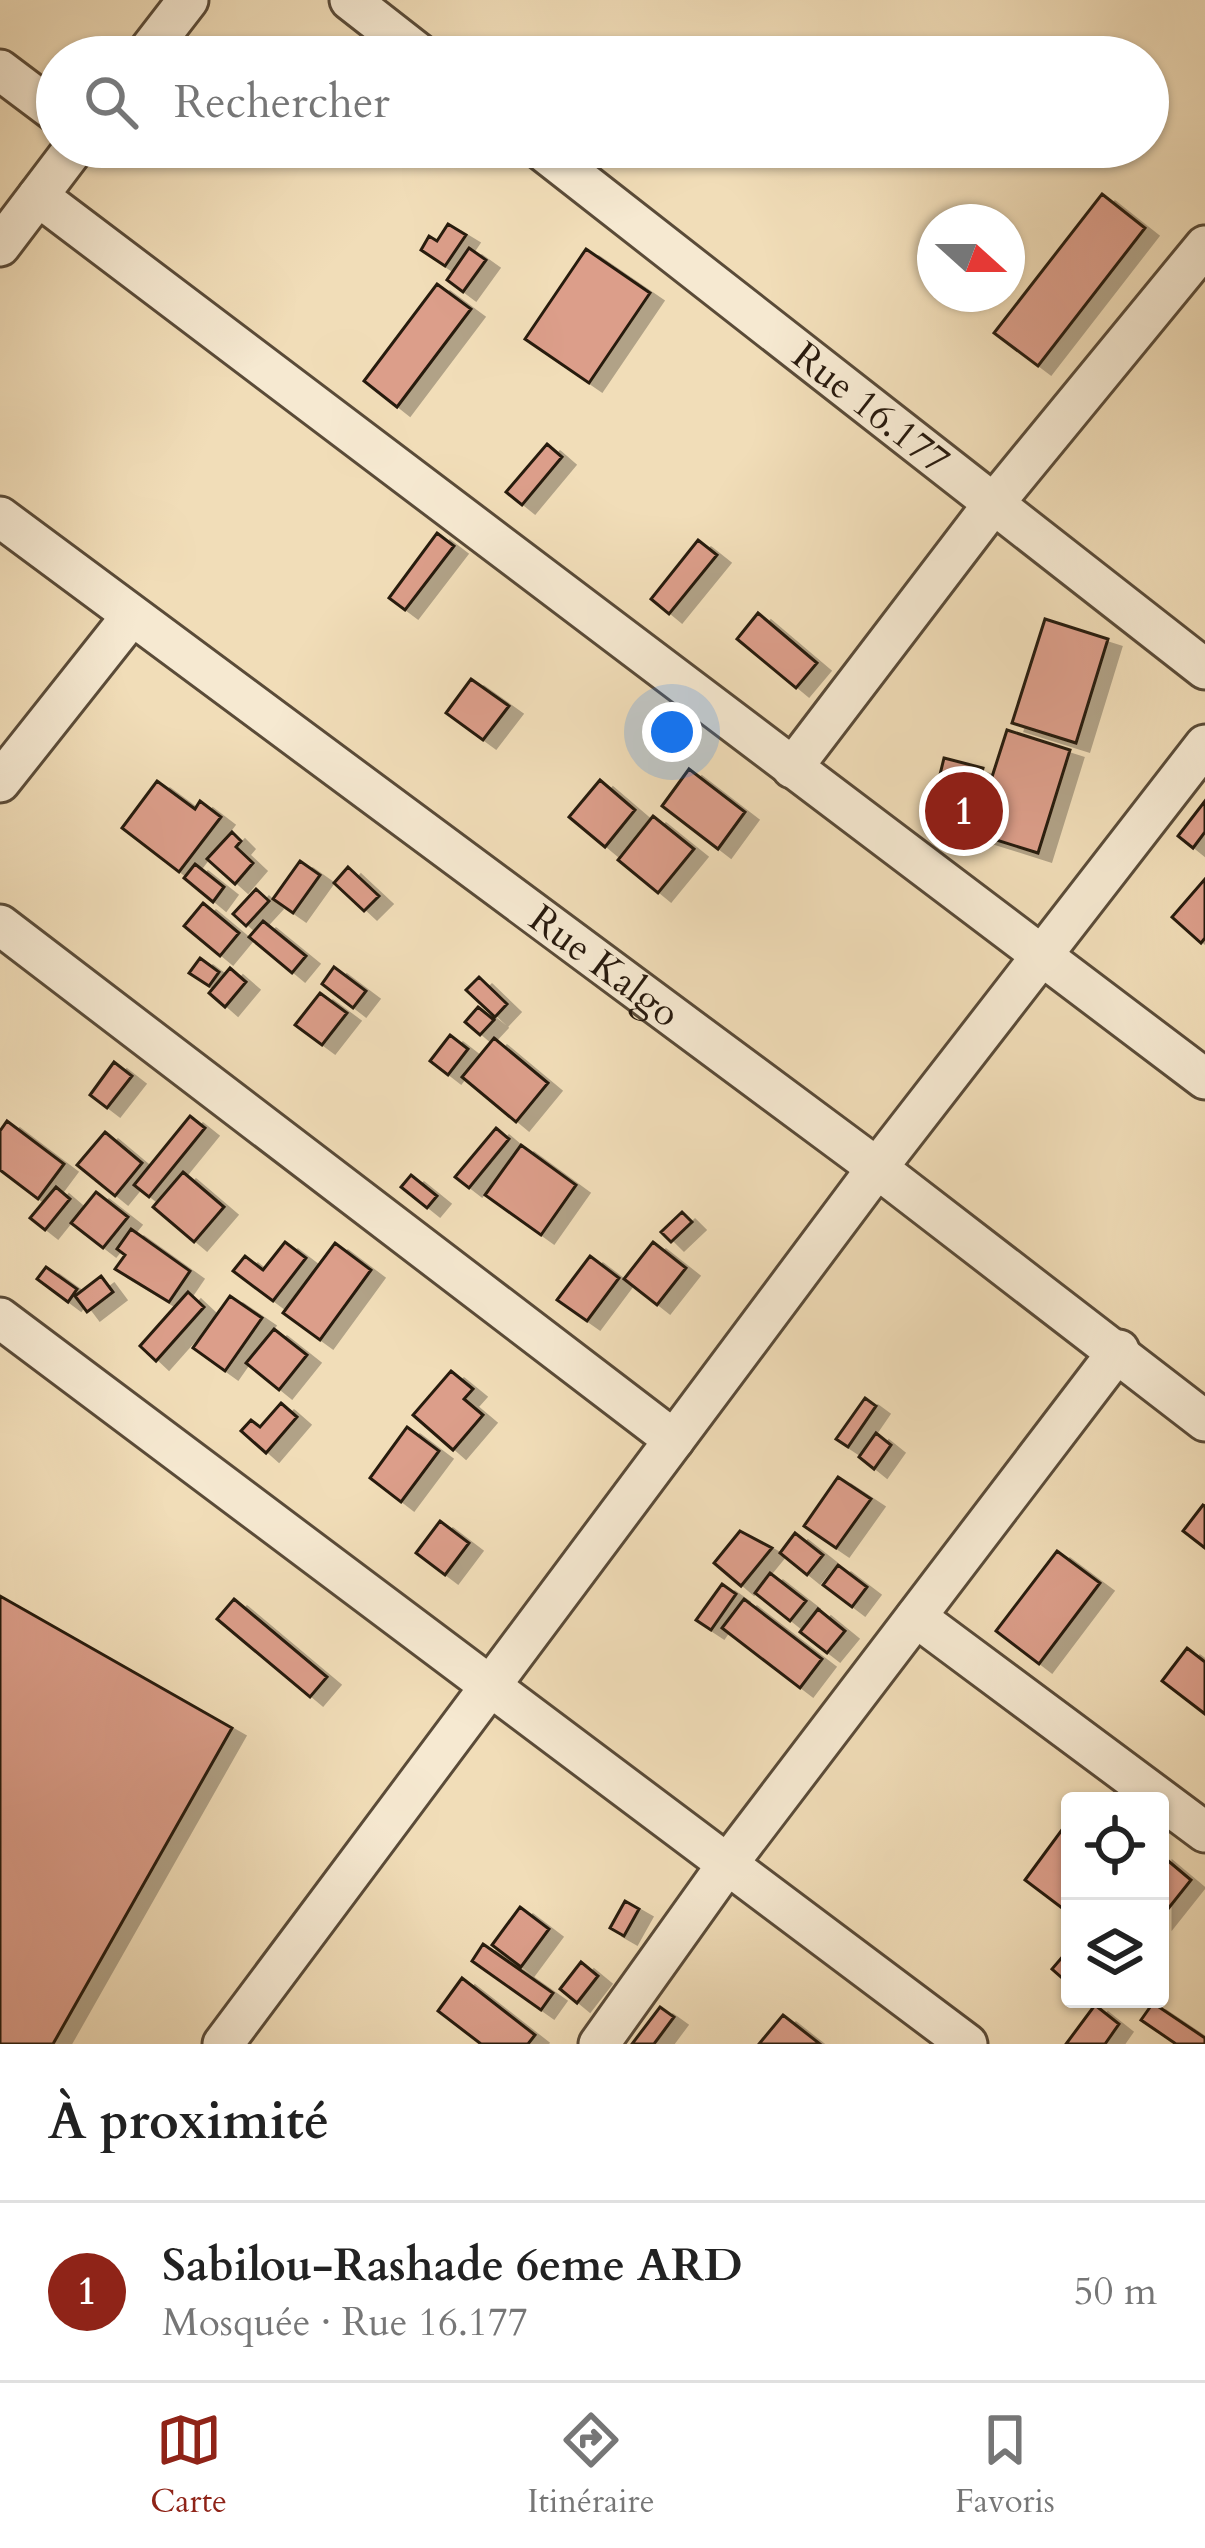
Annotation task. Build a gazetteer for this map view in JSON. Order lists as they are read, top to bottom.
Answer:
{
  "streets": {
    "street": ["Rue 16.177", "Rue Kalgo"]
  },
  "north": "right",
  "page": {
    "search": "Rechercher",
    "pins": "1",
    "heading": "À proximité",
    "list": [
      {
        "mark": "1",
        "name": "Sabilou-Rashade 6eme ARD",
        "note": "Mosquée · Rue 16.177",
        "value": "50 m"
      }
    ],
    "nav": ["Carte", "Itinéraire", "Favoris"]
  }
}
